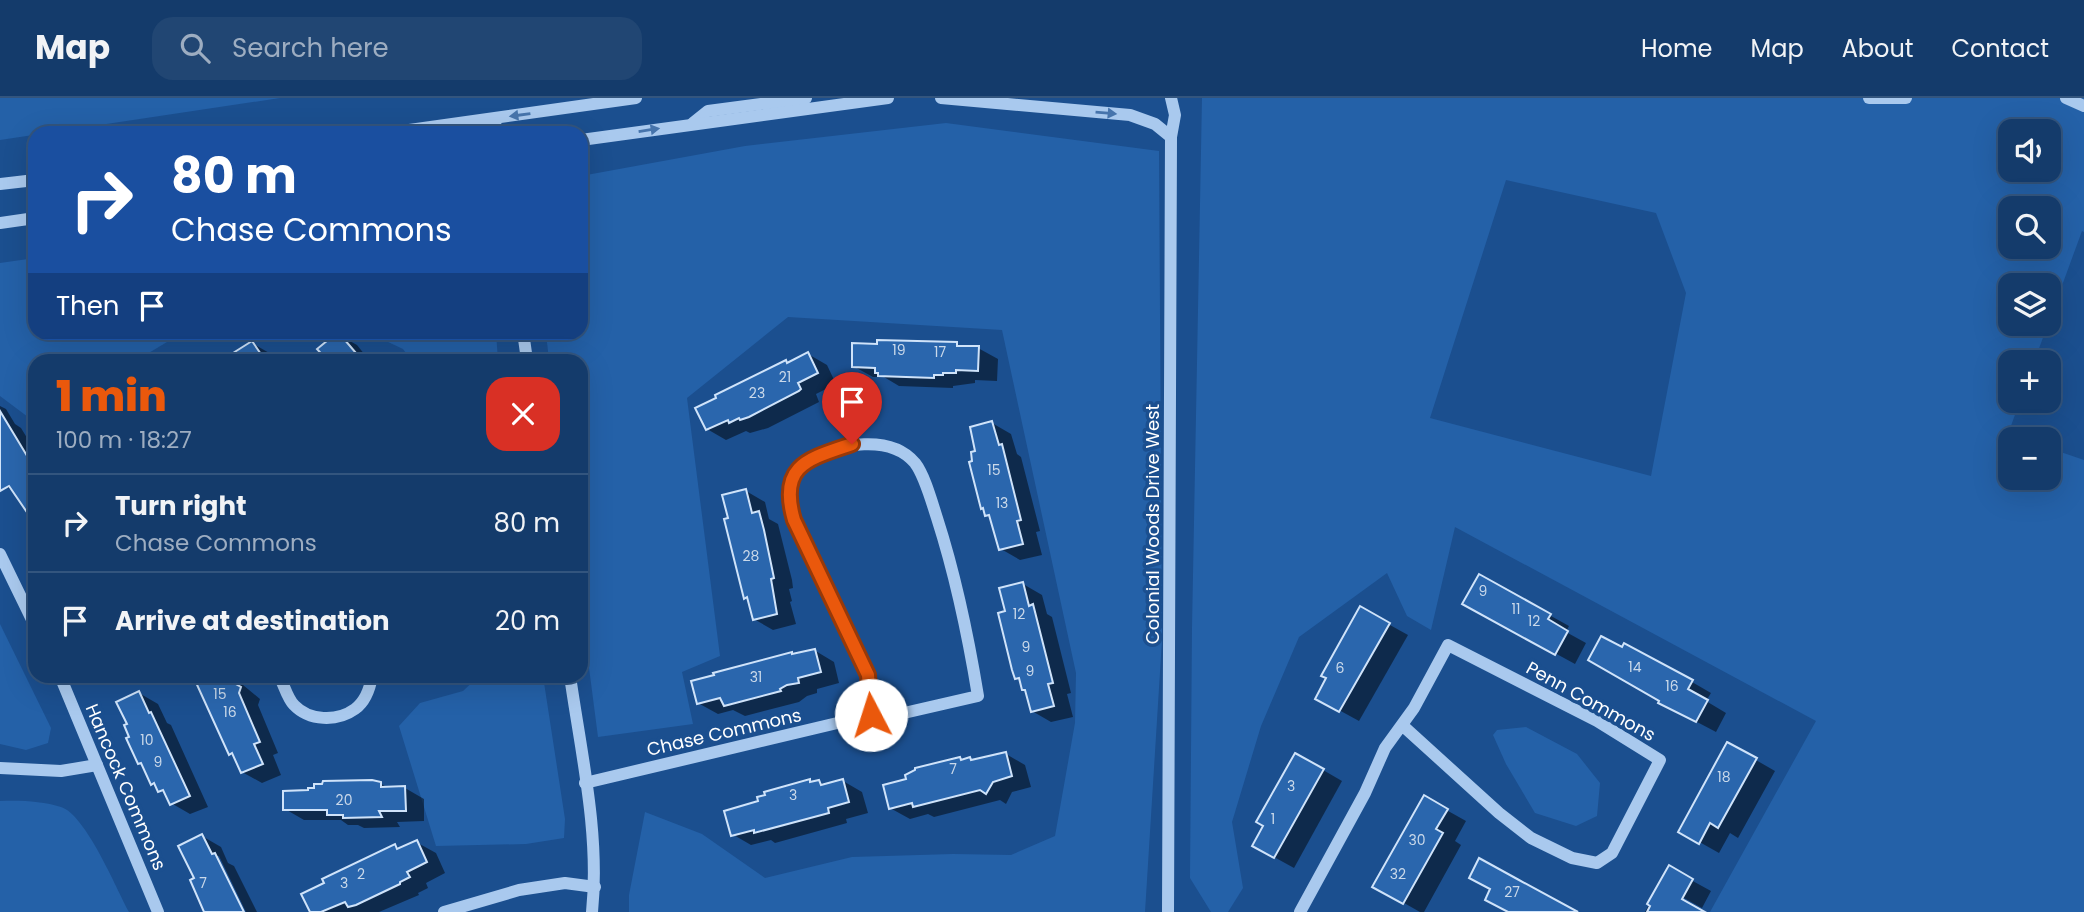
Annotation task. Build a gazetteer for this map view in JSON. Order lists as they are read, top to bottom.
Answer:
{
  "streets": {
    "street": [
      "Colonial Woods Drive West",
      "Penn Commons",
      "Chase Commons",
      "Hancock Commons"
    ]
  },
  "house_numbers": [
    "19",
    "17",
    "21",
    "23",
    "15",
    "13",
    "28",
    "9",
    "11",
    "12",
    "12",
    "9",
    "14",
    "6",
    "9",
    "31",
    "16",
    "15",
    "16",
    "10",
    "9",
    "7",
    "18",
    "3",
    "3",
    "20",
    "1",
    "30",
    "2",
    "32",
    "7",
    "3",
    "27"
  ],
  "page": {
    "header": "Map",
    "search": "Search here",
    "nav": [
      "Home",
      "Map",
      "About",
      "Contact"
    ],
    "map_buttons": ["+", "−"],
    "turn": ["80 m", "Chase Commons"],
    "then": "Then",
    "heading": ["1 min", "100 m · 18:27"],
    "list": [
      {
        "name": "Turn right",
        "note": "Chase Commons",
        "value": "80 m"
      },
      {
        "name": "Arrive at destination",
        "value": "20 m"
      }
    ]
  }
}
